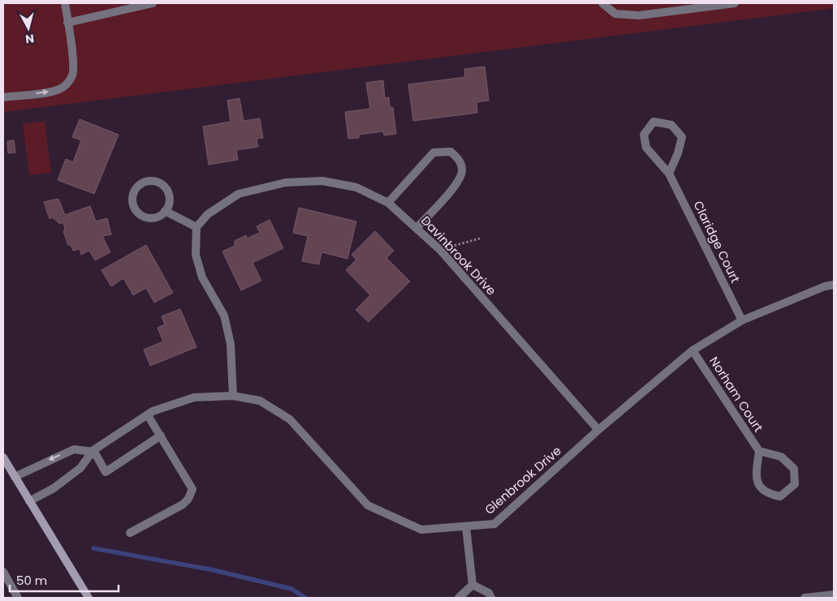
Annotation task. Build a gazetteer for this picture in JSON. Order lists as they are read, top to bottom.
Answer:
{
  "streets": {
    "street": [
      "Claridge Court",
      "Davinbrook Drive",
      "Norham Court",
      "Glenbrook Drive"
    ]
  },
  "crossings": [
    ["Claridge Court", "Glenbrook Drive"],
    ["Davinbrook Drive", "Glenbrook Drive"],
    ["Norham Court", "Glenbrook Drive"]
  ],
  "scale_bar": "50 m",
  "north": "bottom"
}
